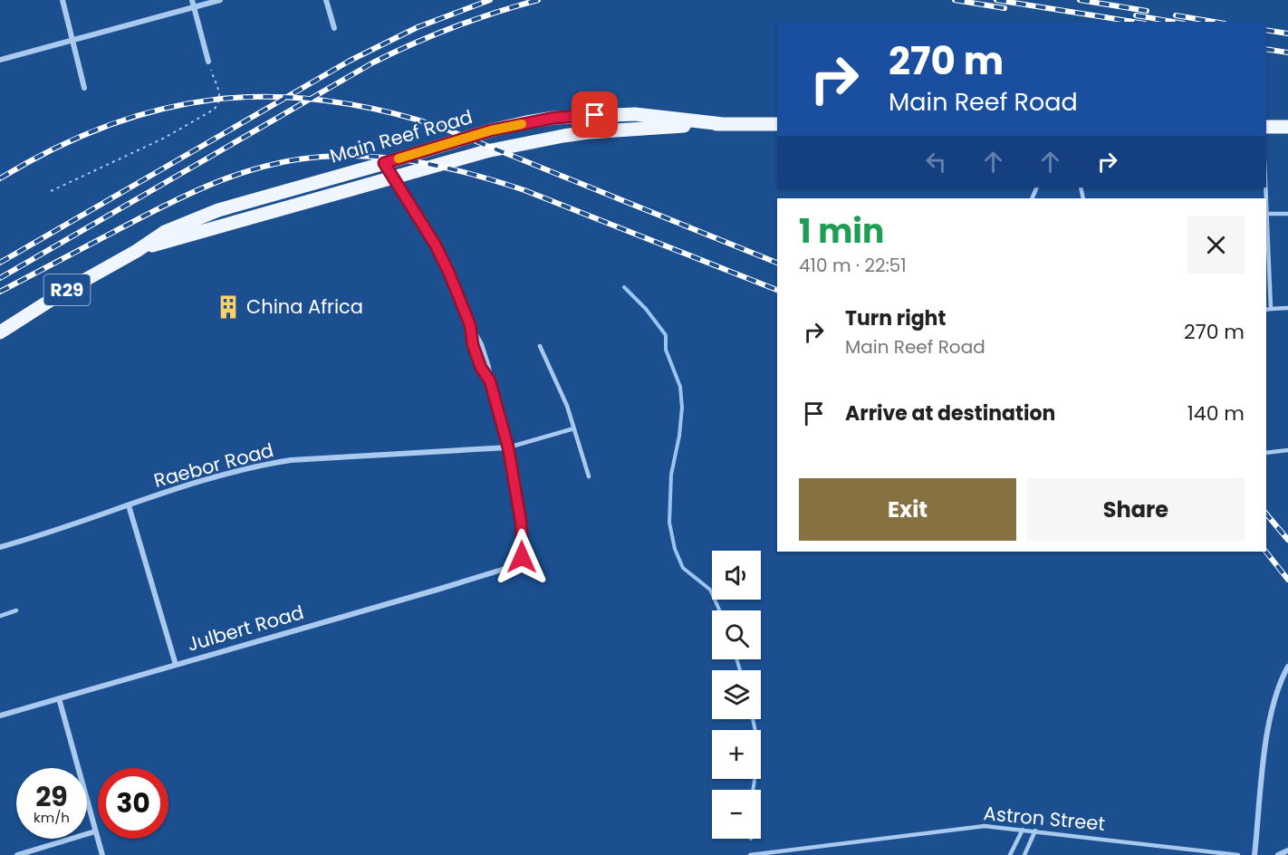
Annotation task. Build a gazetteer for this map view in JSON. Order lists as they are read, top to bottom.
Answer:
{
  "streets": {
    "main road": ["Main Reef Road", "R29"],
    "street": ["Raebor Road", "Julbert Road"],
    "lane": ["Astron Street"]
  },
  "crossings": [
    ["Raebor Road", "Julbert Road"]
  ],
  "places": {
    "building": ["China Africa"]
  },
  "page": {
    "turn": ["270 m", "Main Reef Road"],
    "heading": ["1 min", "410 m · 22:51"],
    "list": [
      {
        "name": "Turn right",
        "note": "Main Reef Road",
        "value": "270 m"
      },
      {
        "name": "Arrive at destination",
        "value": "140 m"
      }
    ],
    "buttons": ["Exit", "Share"],
    "map_buttons": ["+", "−"],
    "speed": "29 km/h",
    "limit": "30"
  }
}
